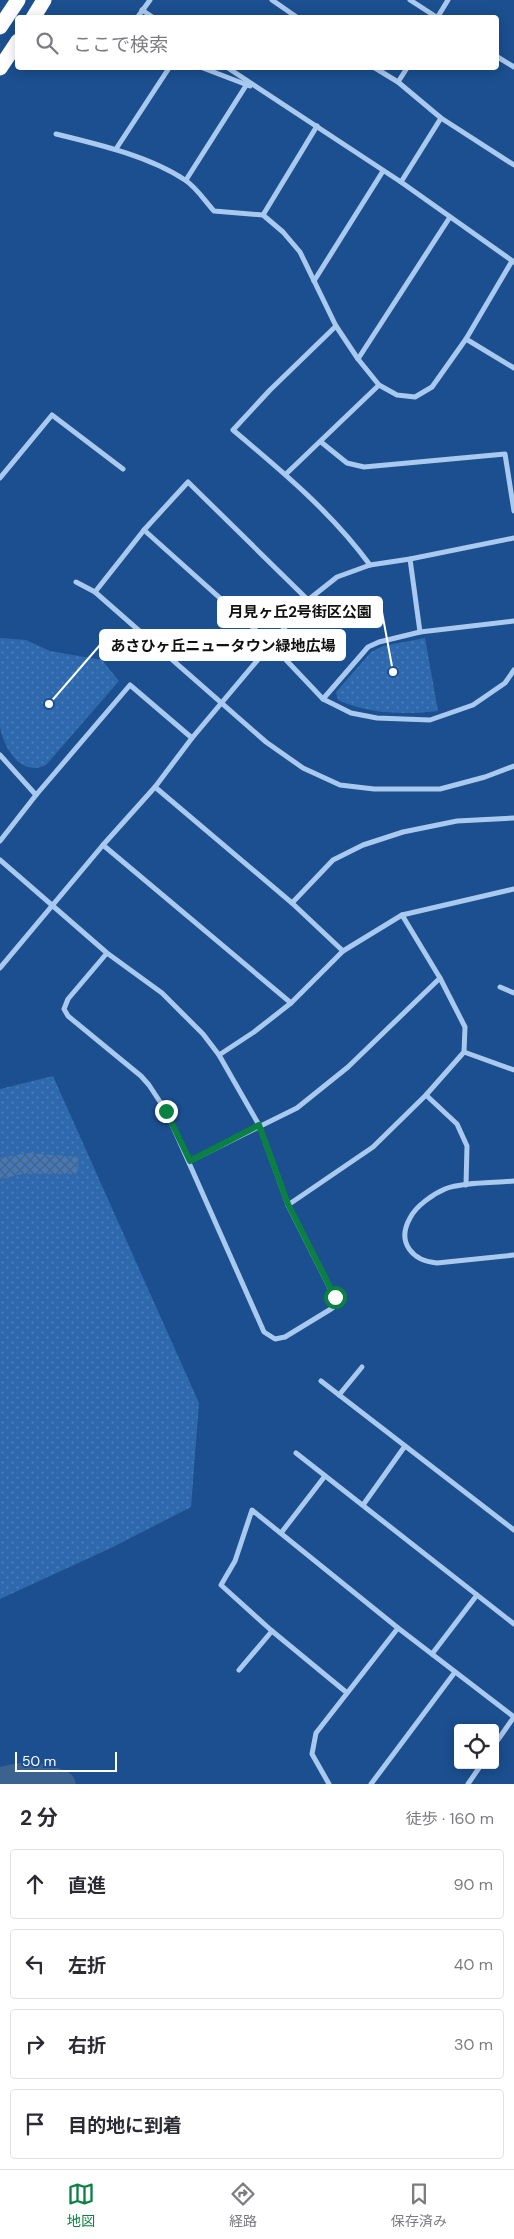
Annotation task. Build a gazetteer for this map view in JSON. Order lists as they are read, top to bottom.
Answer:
{
  "places": ["月見ヶ丘2号街区公園", "あさひヶ丘ニュータウン緑地広場"],
  "scale_bar": "50 m",
  "page": {
    "search": "ここで検索",
    "scale": "50 m",
    "heading": ["2 分", "徒歩 · 160 m"],
    "list": [
      ["直進", "90 m"],
      ["左折", "40 m"],
      ["右折", "30 m"],
      "目的地に到着"
    ],
    "nav": ["地図", "経路", "保存済み"]
  }
}
